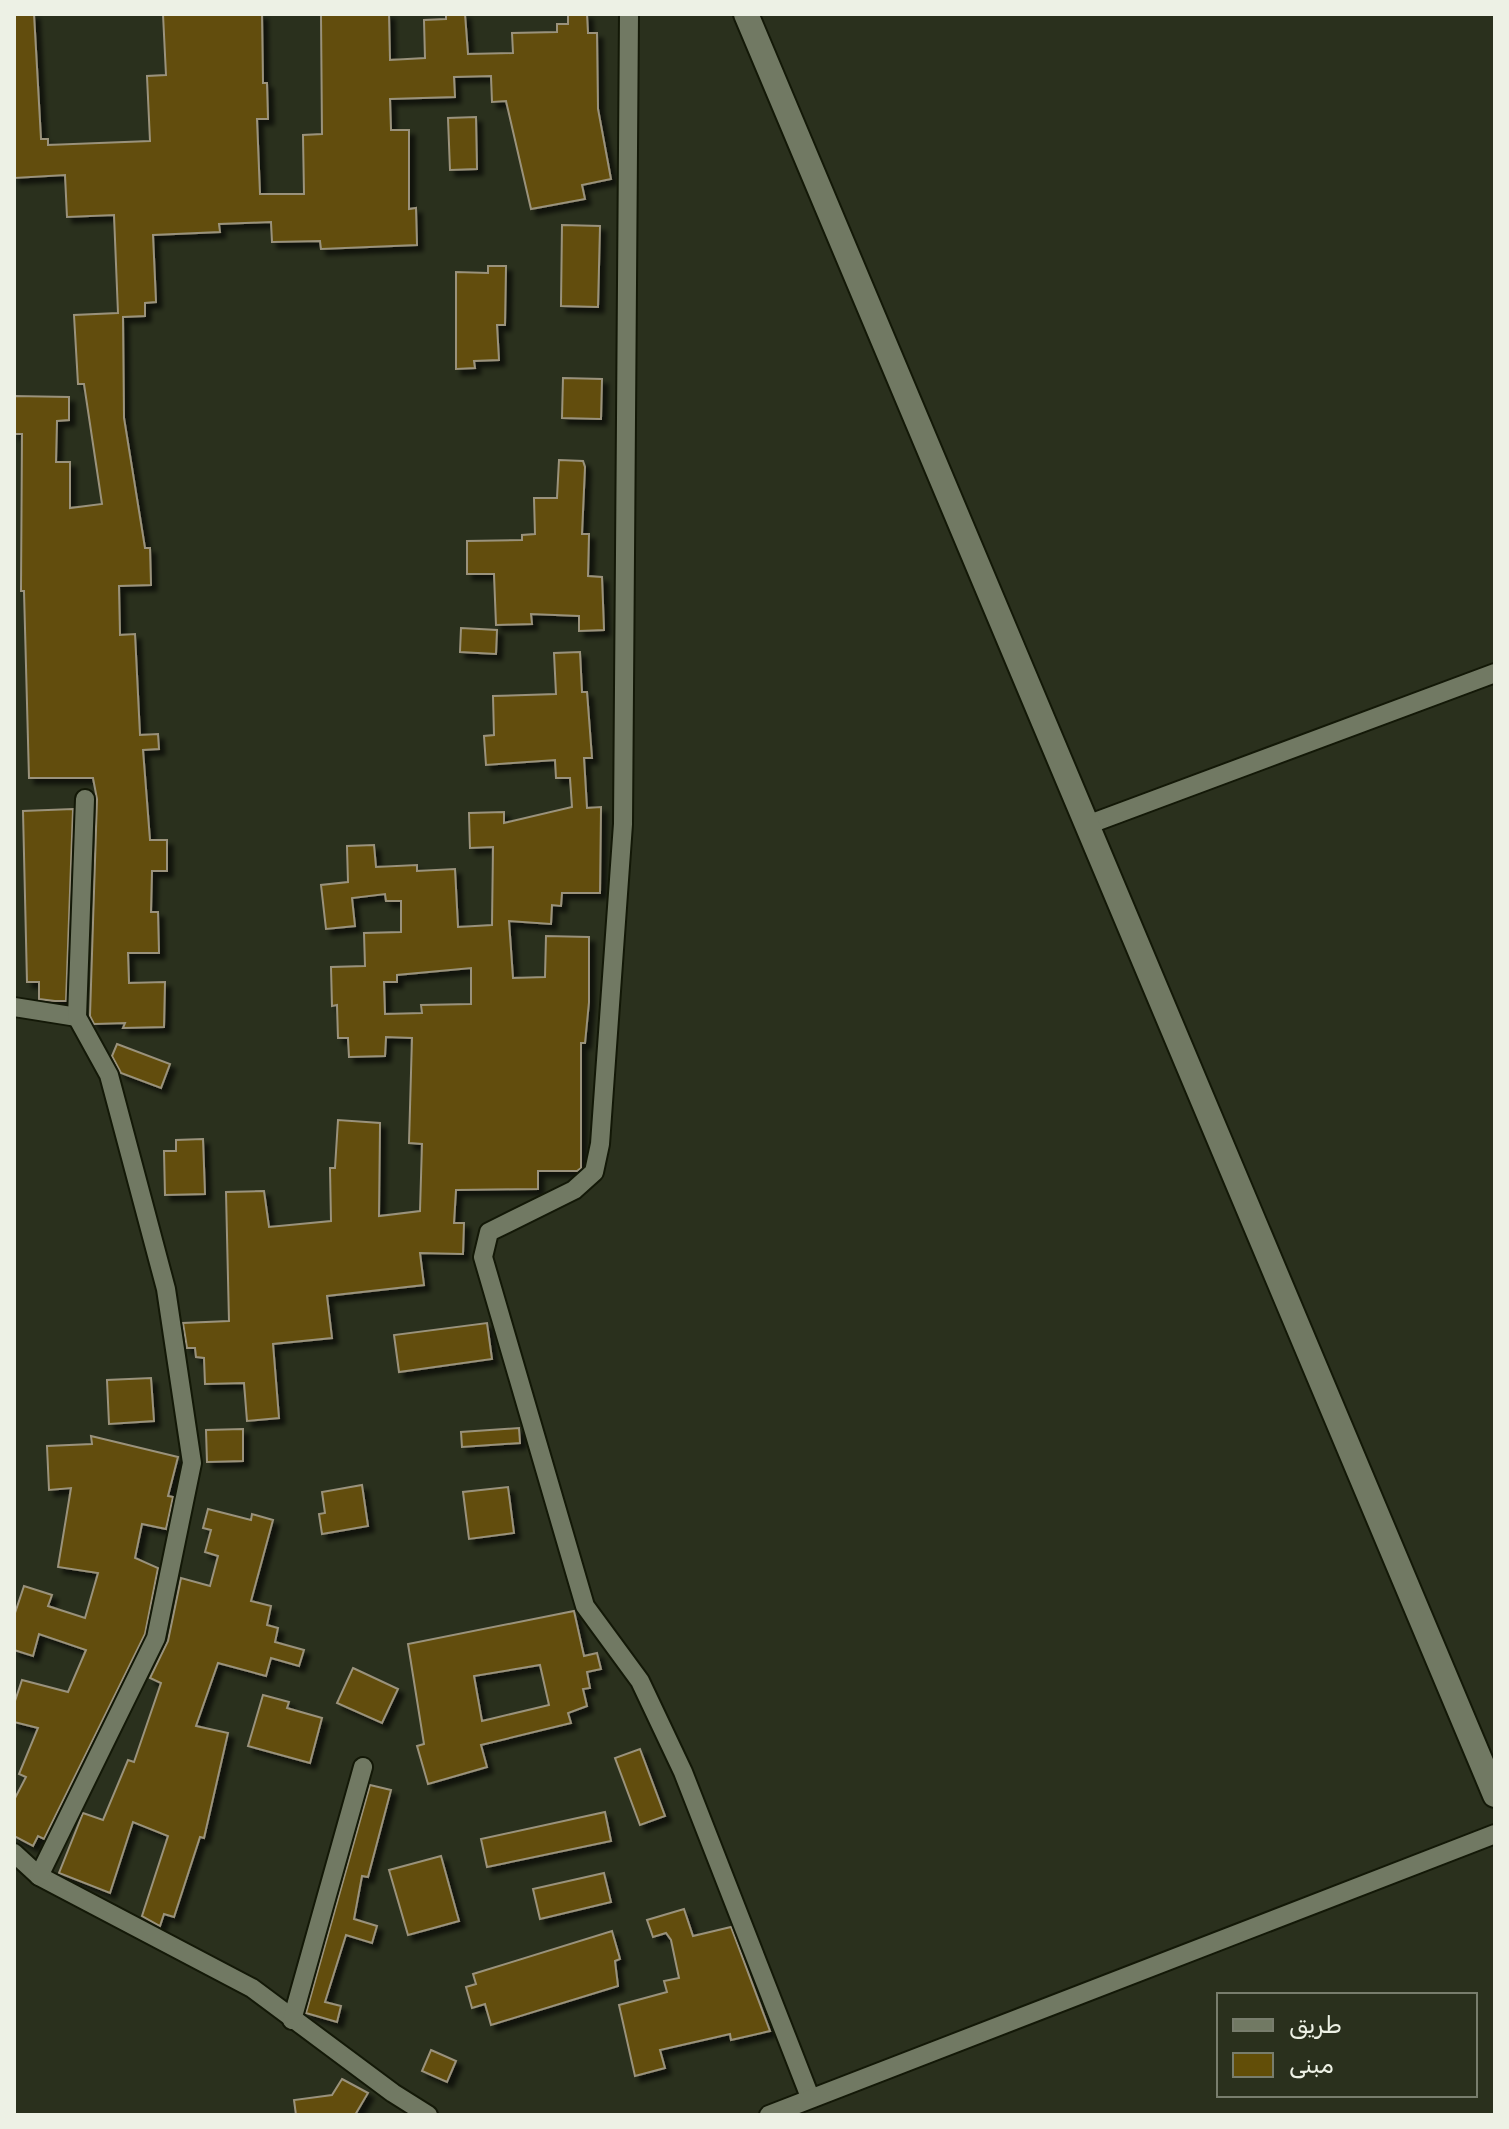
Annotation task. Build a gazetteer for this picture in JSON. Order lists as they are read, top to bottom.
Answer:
{
  "legend": ["طريق", "مبنى"]
}
